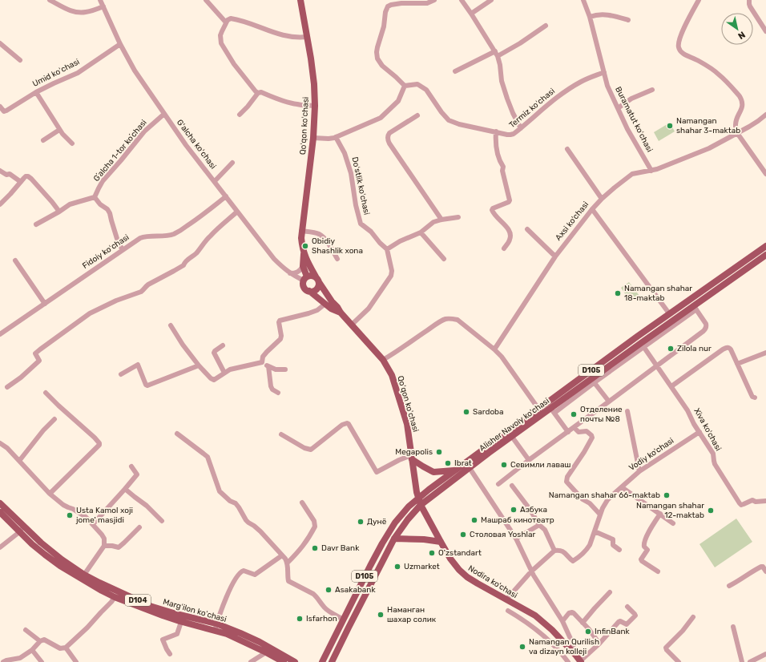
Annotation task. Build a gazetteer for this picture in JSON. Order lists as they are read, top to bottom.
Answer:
{
  "streets": {
    "main road": [
      "Qoʻqon koʻchasi",
      "D105",
      "Alisher Navoiy ko'chasi",
      "Nodira ko'chasi",
      "D104",
      "Margʻilon koʻchasi"
    ],
    "street": [
      "Umid koʻchasi",
      "Termiz koʻchasi",
      "Buramatut koʻchasi",
      "Gʻalcha koʻchasi",
      "Gʼalcha 1-tor koʼchasi",
      "Doʻstlik koʻchasi",
      "Axsi ko'chasi",
      "Fidoiy koʻchasi",
      "Xiva ko'chasi",
      "Vodiy ko'chasi"
    ]
  },
  "crossings": [
    ["Umid koʻchasi", "Gʻalcha koʻchasi"],
    ["Termiz koʻchasi", "Buramatut koʻchasi"],
    ["Buramatut koʻchasi", "Axsi ko'chasi"],
    ["Qoʻqon koʻchasi", "Gʻalcha koʻchasi"],
    ["Qoʻqon koʻchasi", "D105"],
    ["Qoʻqon koʻchasi", "Alisher Navoiy ko'chasi"],
    ["Qoʻqon koʻchasi", "Nodira ko'chasi"],
    ["Gʻalcha koʻchasi", "Gʼalcha 1-tor koʼchasi"],
    ["Gʻalcha koʻchasi", "Fidoiy koʻchasi"],
    ["D105", "Alisher Navoiy ko'chasi"],
    ["D105", "Nodira ko'chasi"],
    ["Alisher Navoiy ko'chasi", "Xiva ko'chasi"],
    ["Alisher Navoiy ko'chasi", "Nodira ko'chasi"],
    ["Xiva ko'chasi", "Vodiy ko'chasi"]
  ],
  "places": [
    "Namangan shahar 3-maktab",
    "Obidiy Shashlik xona",
    "Namangan shahar 18-maktab",
    "Zilola nur",
    "Sardoba",
    "Отделение почты №8",
    "Megapolis",
    "Ibrat",
    "Севимли лаваш",
    "Namangan shahar 66-maktab",
    "Азбука",
    "Namangan shahar 12-maktab",
    "Usta Kamol xoji jome' masjidi",
    "Машраб кинотеатр",
    "Дунё",
    "Столовая Yoshlar",
    "Davr Bank",
    "O'zstandart",
    "Uzmarket",
    "Asakabank",
    "Наманган шахар солик",
    "Isfarhon",
    "InfinBank",
    "Namangan Qurilish va dizayn kolleji"
  ],
  "north": "bottom right"
}
